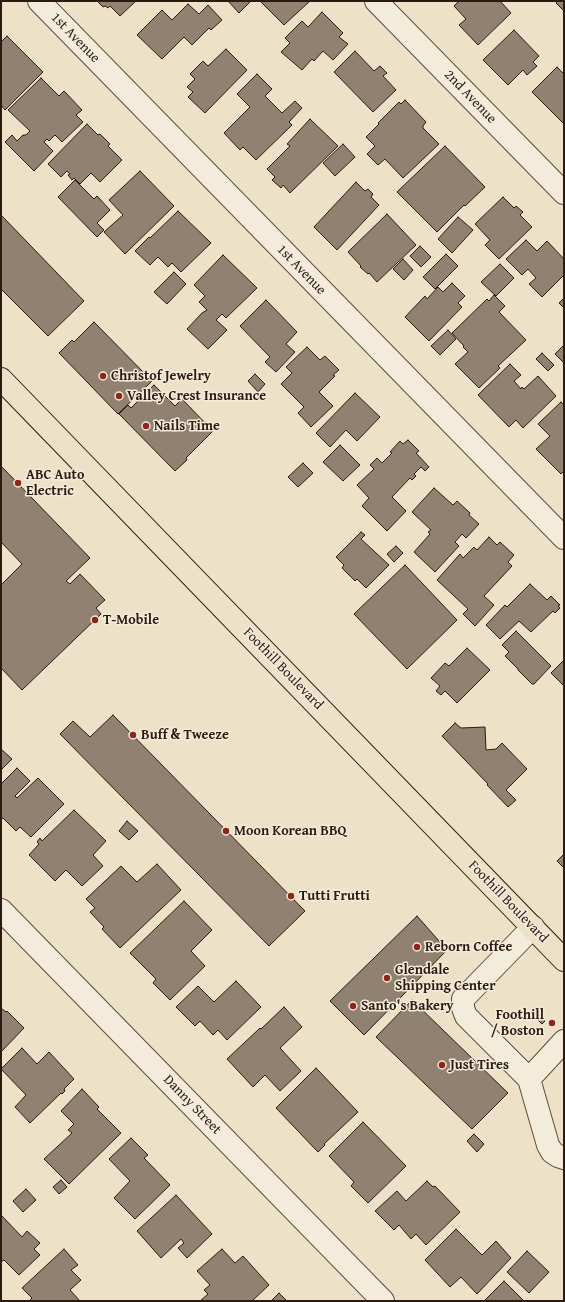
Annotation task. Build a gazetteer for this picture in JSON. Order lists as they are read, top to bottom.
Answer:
{
  "streets": {
    "main road": ["Foothill Boulevard"],
    "street": ["1st Avenue", "2nd Avenue", "Danny Street"]
  },
  "places": [
    "Christof Jewelry",
    "Valley Crest Insurance",
    "Nails Time",
    "ABC Auto Electric",
    "T-Mobile",
    "Buff & Tweeze",
    "Moon Korean BBQ",
    "Tutti Frutti",
    "Reborn Coffee",
    "Glendale Shipping Center",
    "Santo's Bakery",
    "Foothill / Boston",
    "Just Tires"
  ]
}
